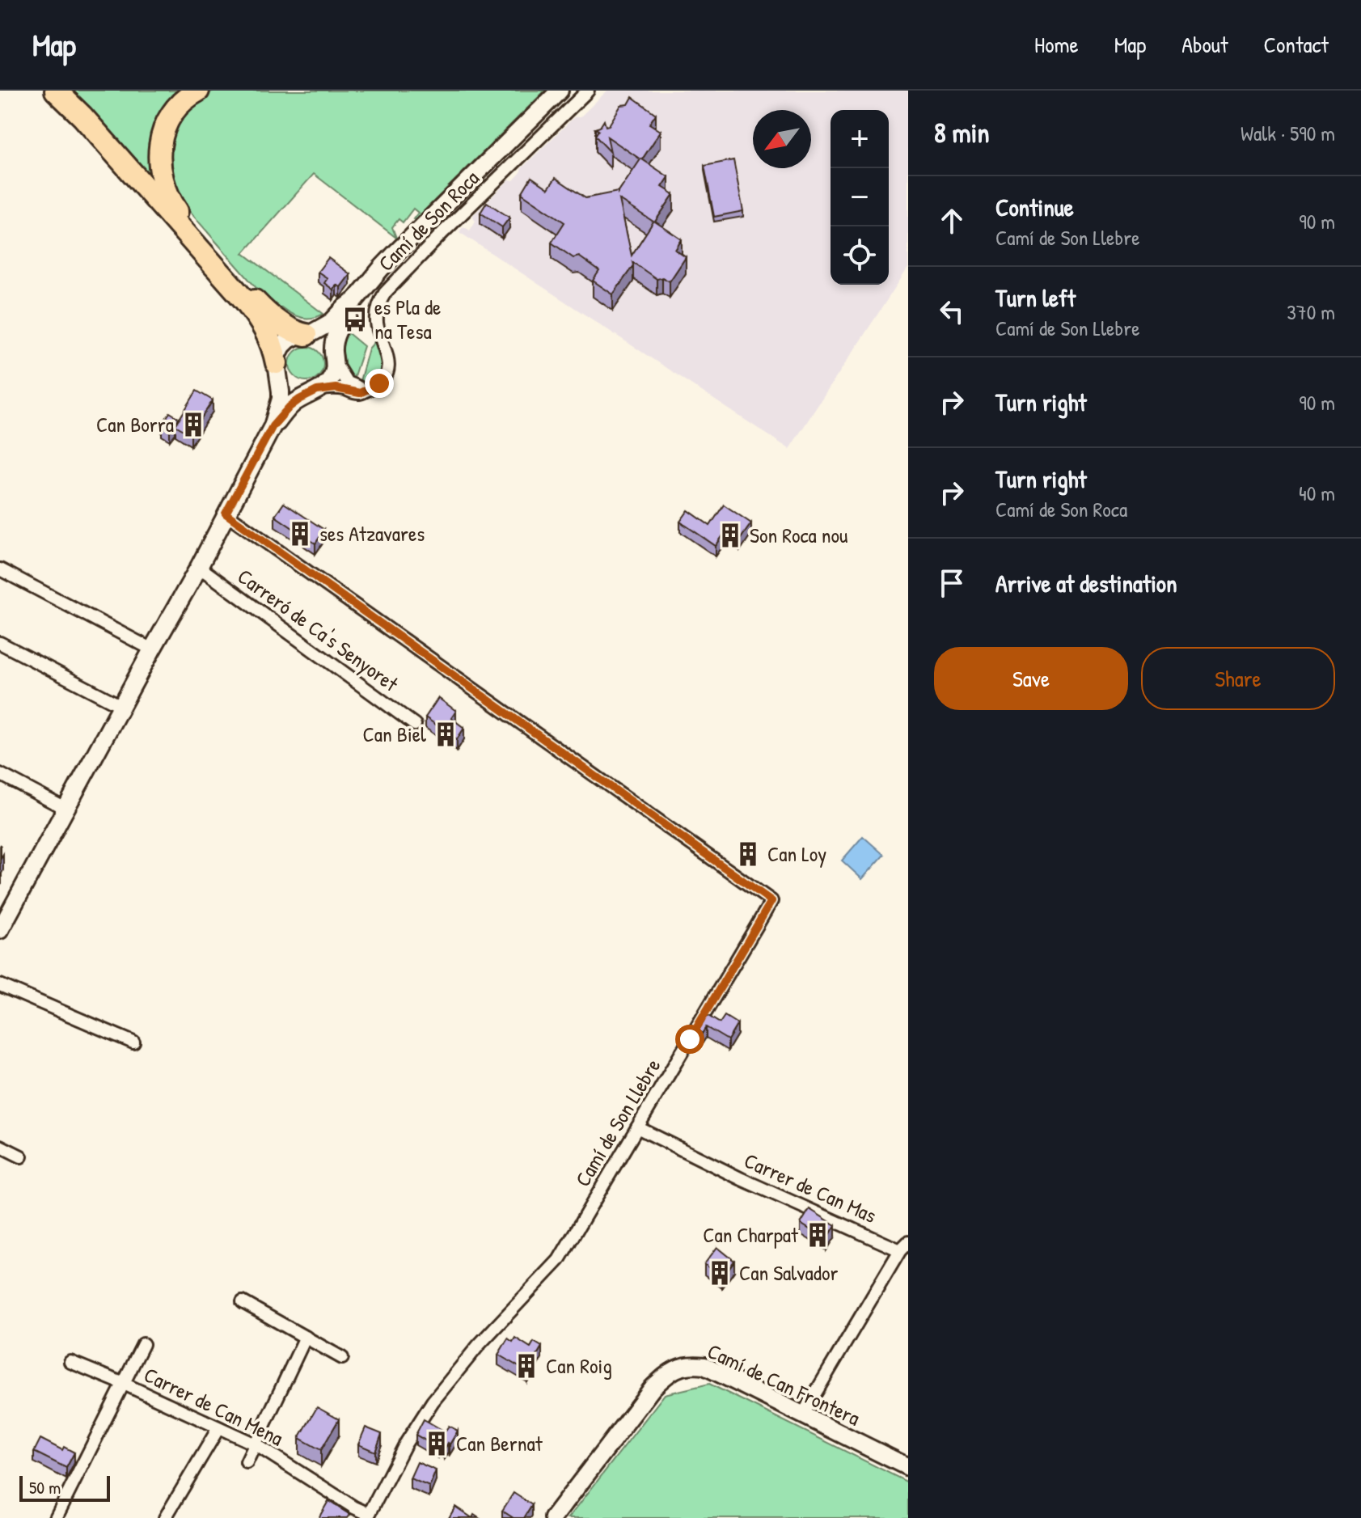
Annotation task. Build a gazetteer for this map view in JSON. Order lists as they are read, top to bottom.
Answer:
{
  "streets": {
    "street": [
      "Camí de Son Roca",
      "Carreró de Ca's Senyoret",
      "Camí de Son Llebre",
      "Carrer de Can Mas",
      "Camí de Can Frontera",
      "Carrer de Can Mena"
    ]
  },
  "crossings": [
    ["Camí de Son Llebre", "Carrer de Can Mas"],
    ["Camí de Son Llebre", "Carrer de Can Mena"],
    ["Carrer de Can Mas", "Camí de Can Frontera"]
  ],
  "places": {
    "bus stop": ["es Pla de na Tesa"],
    "building": [
      "Can Borra",
      "ses Atzavares",
      "Son Roca nou",
      "Can Biel",
      "Can Loy",
      "Can Charpat",
      "Can Salvador",
      "Can Roig",
      "Can Bernat"
    ]
  },
  "scale_bar": "50 m",
  "north": "bottom left",
  "page": {
    "header": "Map",
    "nav": [
      "Home",
      "Map",
      "About",
      "Contact"
    ],
    "heading": ["8 min", "Walk · 590 m"],
    "map_buttons": ["+", "−"],
    "list": [
      ["Continue", "Camí de Son Llebre", "90 m"],
      ["Turn left", "Camí de Son Llebre", "370 m"],
      ["Turn right", "90 m"],
      ["Turn right", "Camí de Son Roca", "40 m"],
      "Arrive at destination"
    ],
    "buttons": ["Save", "Share"],
    "scale": "50 m"
  }
}
